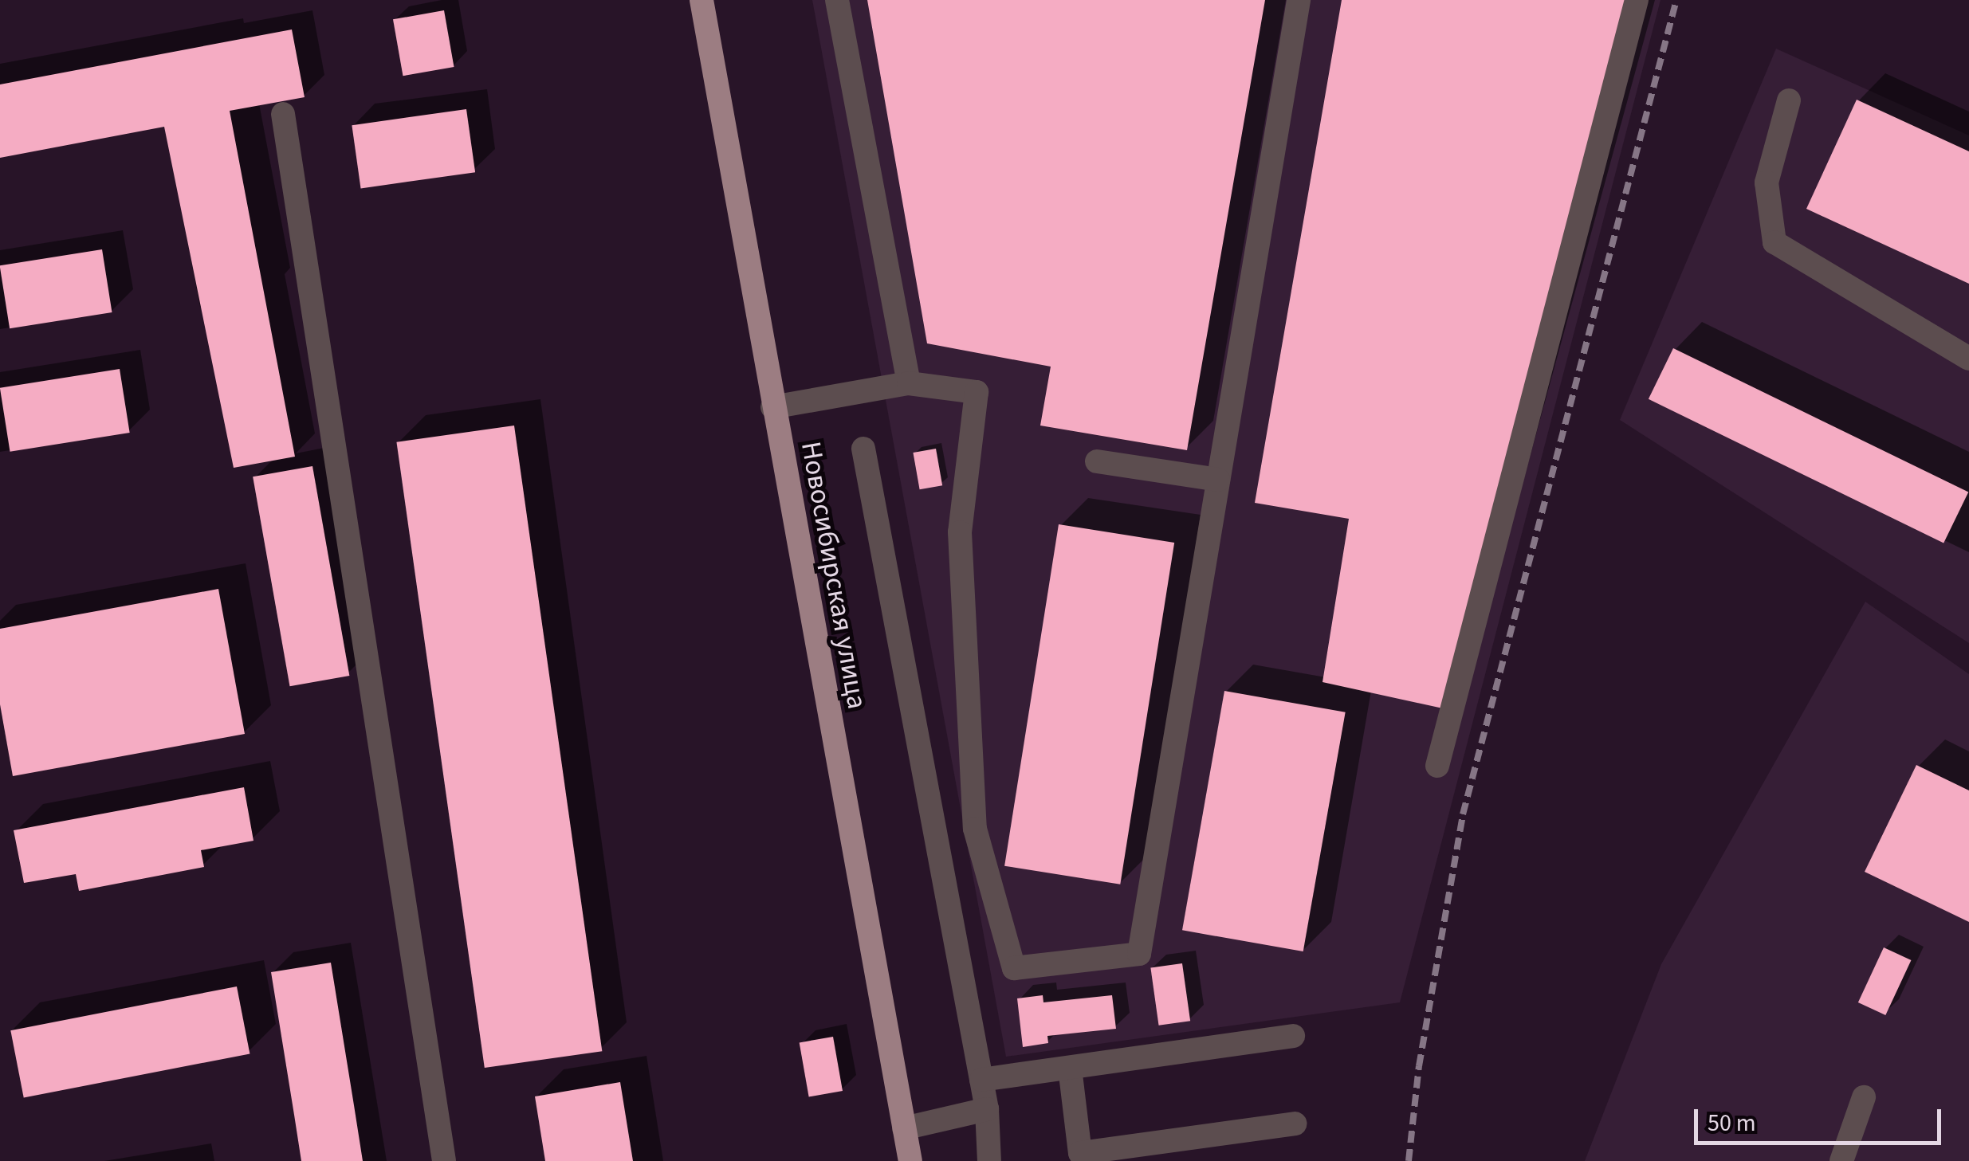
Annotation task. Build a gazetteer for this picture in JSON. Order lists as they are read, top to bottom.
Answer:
{
  "streets": {
    "main road": ["Новосибирская улица"]
  },
  "scale_bar": "50 m"
}
